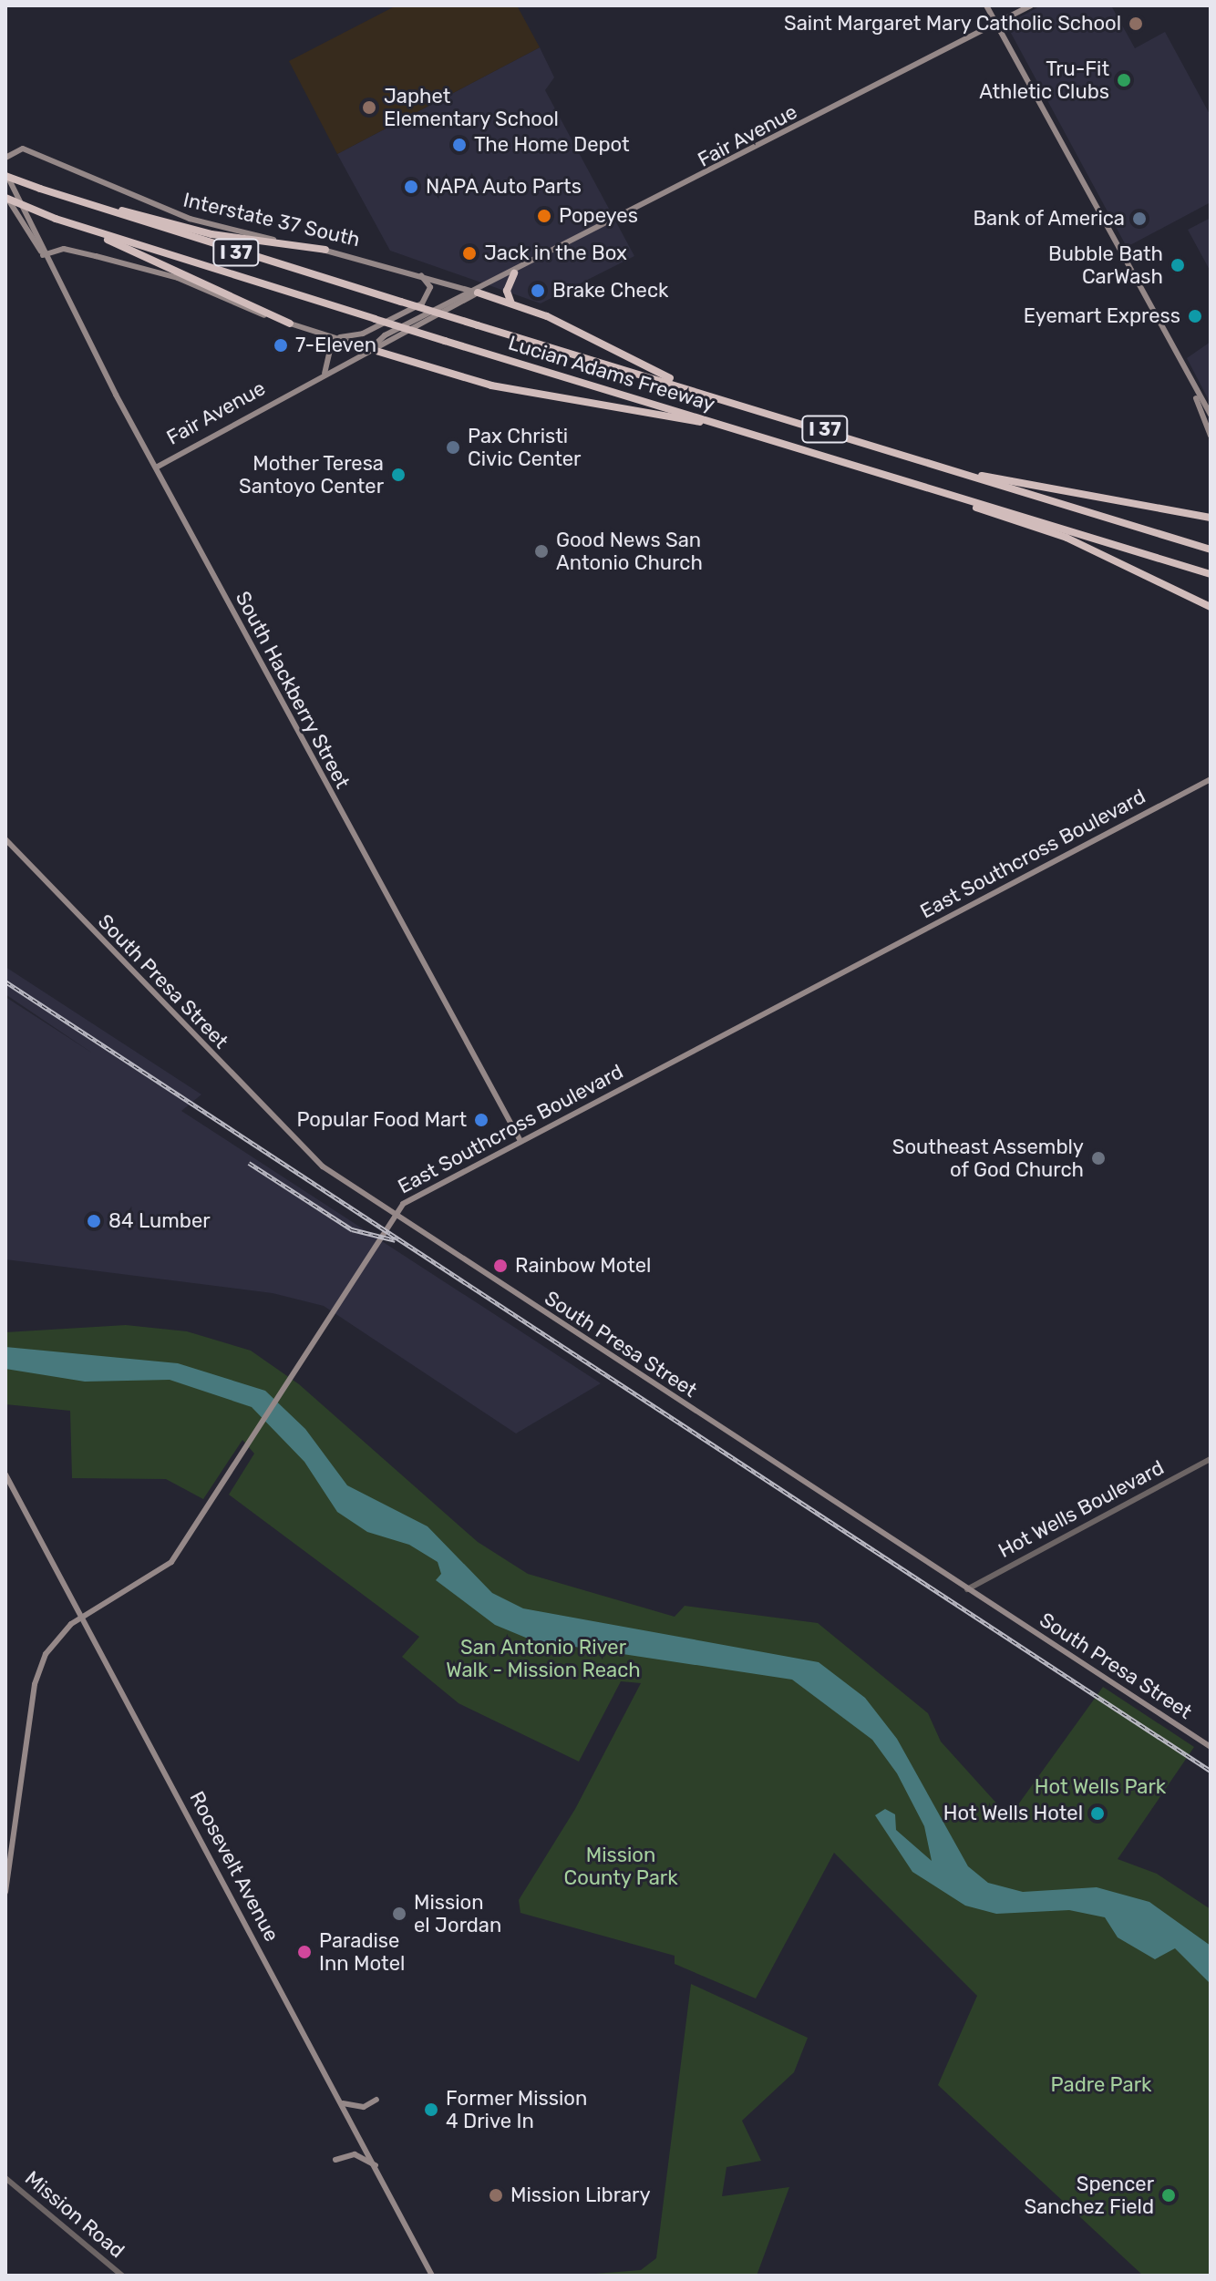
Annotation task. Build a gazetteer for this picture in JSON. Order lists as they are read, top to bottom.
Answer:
{
  "streets": {
    "highway": ["I 37", "Lucian Adams Freeway"],
    "main road": [
      "Fair Avenue",
      "Interstate 37 South",
      "South Hackberry Street",
      "East Southcross Boulevard",
      "South Presa Street",
      "Roosevelt Avenue"
    ],
    "street": ["Hot Wells Boulevard", "Mission Road"]
  },
  "crossings": [
    ["Fair Avenue", "Interstate 37 South"],
    ["Fair Avenue", "South Hackberry Street"],
    ["Lucian Adams Freeway", "South Hackberry Street"],
    ["South Hackberry Street", "East Southcross Boulevard"],
    ["East Southcross Boulevard", "South Presa Street"],
    ["East Southcross Boulevard", "Roosevelt Avenue"],
    ["South Presa Street", "Hot Wells Boulevard"]
  ],
  "parks": [
    "San Antonio River Walk - Mission Reach",
    "Hot Wells Park",
    "Mission County Park",
    "Padre Park"
  ],
  "places": [
    "Saint Margaret Mary Catholic School",
    "Tru-Fit Athletic Clubs",
    "Japhet Elementary School",
    "The Home Depot",
    "NAPA Auto Parts",
    "Popeyes",
    "Bank of America",
    "Jack in the Box",
    "Bubble Bath CarWash",
    "Brake Check",
    "Eyemart Express",
    "7-Eleven",
    "Pax Christi Civic Center",
    "Mother Teresa Santoyo Center",
    "Good News San Antonio Church",
    "Popular Food Mart",
    "Southeast Assembly of God Church",
    "84 Lumber",
    "Rainbow Motel",
    "Hot Wells Hotel",
    "Mission el Jordan",
    "Paradise Inn Motel",
    "Former Mission 4 Drive In",
    "Mission Library",
    "Spencer Sanchez Field"
  ]
}
